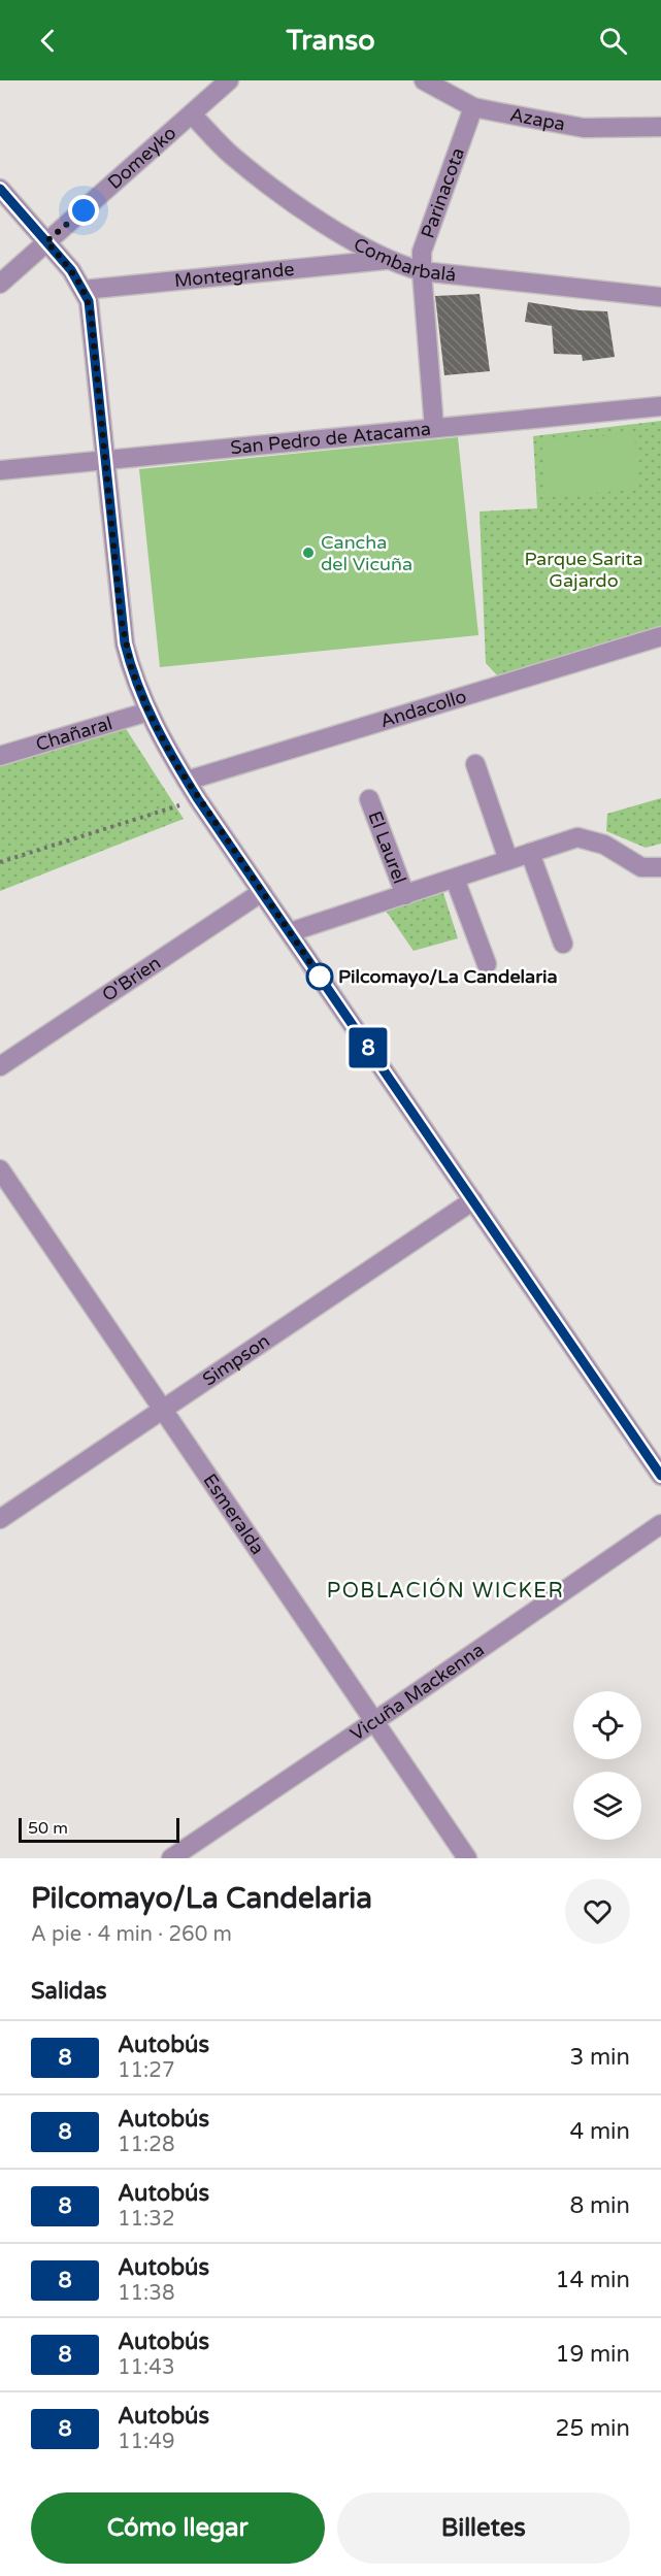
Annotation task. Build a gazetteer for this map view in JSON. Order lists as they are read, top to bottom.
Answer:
{
  "streets": {
    "street": [
      "Azapa",
      "Domeyko",
      "Parinacota",
      "Combarbalá",
      "Montegrande",
      "San Pedro de Atacama",
      "Andacollo",
      "Chañaral",
      "El Laurel",
      "O'Brien",
      "Simpson",
      "Esmeralda",
      "Vicuña Mackenna"
    ]
  },
  "crossings": [
    ["Azapa", "Parinacota"],
    ["Domeyko", "Combarbalá"],
    ["Parinacota", "Combarbalá"],
    ["Parinacota", "San Pedro de Atacama"],
    ["Combarbalá", "Montegrande"],
    ["Simpson", "Esmeralda"],
    ["Esmeralda", "Vicuña Mackenna"]
  ],
  "districts": ["POBLACIÓN WICKER"],
  "parks": ["Parque Sarita Gajardo"],
  "places": ["Cancha del Vicuña", "Pilcomayo/La Candelaria"],
  "lines": ["bus line 8"],
  "scale_bar": "50 m",
  "page": {
    "header": "Transo",
    "on_map": "8",
    "scale": "50 m",
    "heading": [
      ["Pilcomayo/La Candelaria", "A pie · 4 min · 260 m"],
      "Salidas"
    ],
    "list": [
      {
        "mark": "8",
        "name": "Autobús",
        "note": "11:27",
        "value": "3 min"
      },
      {
        "mark": "8",
        "name": "Autobús",
        "note": "11:28",
        "value": "4 min"
      },
      {
        "mark": "8",
        "name": "Autobús",
        "note": "11:32",
        "value": "8 min"
      },
      {
        "mark": "8",
        "name": "Autobús",
        "note": "11:38",
        "value": "14 min"
      },
      {
        "mark": "8",
        "name": "Autobús",
        "note": "11:43",
        "value": "19 min"
      },
      {
        "mark": "8",
        "name": "Autobús",
        "note": "11:49",
        "value": "25 min"
      }
    ],
    "buttons": ["Cómo llegar", "Billetes"]
  }
}
